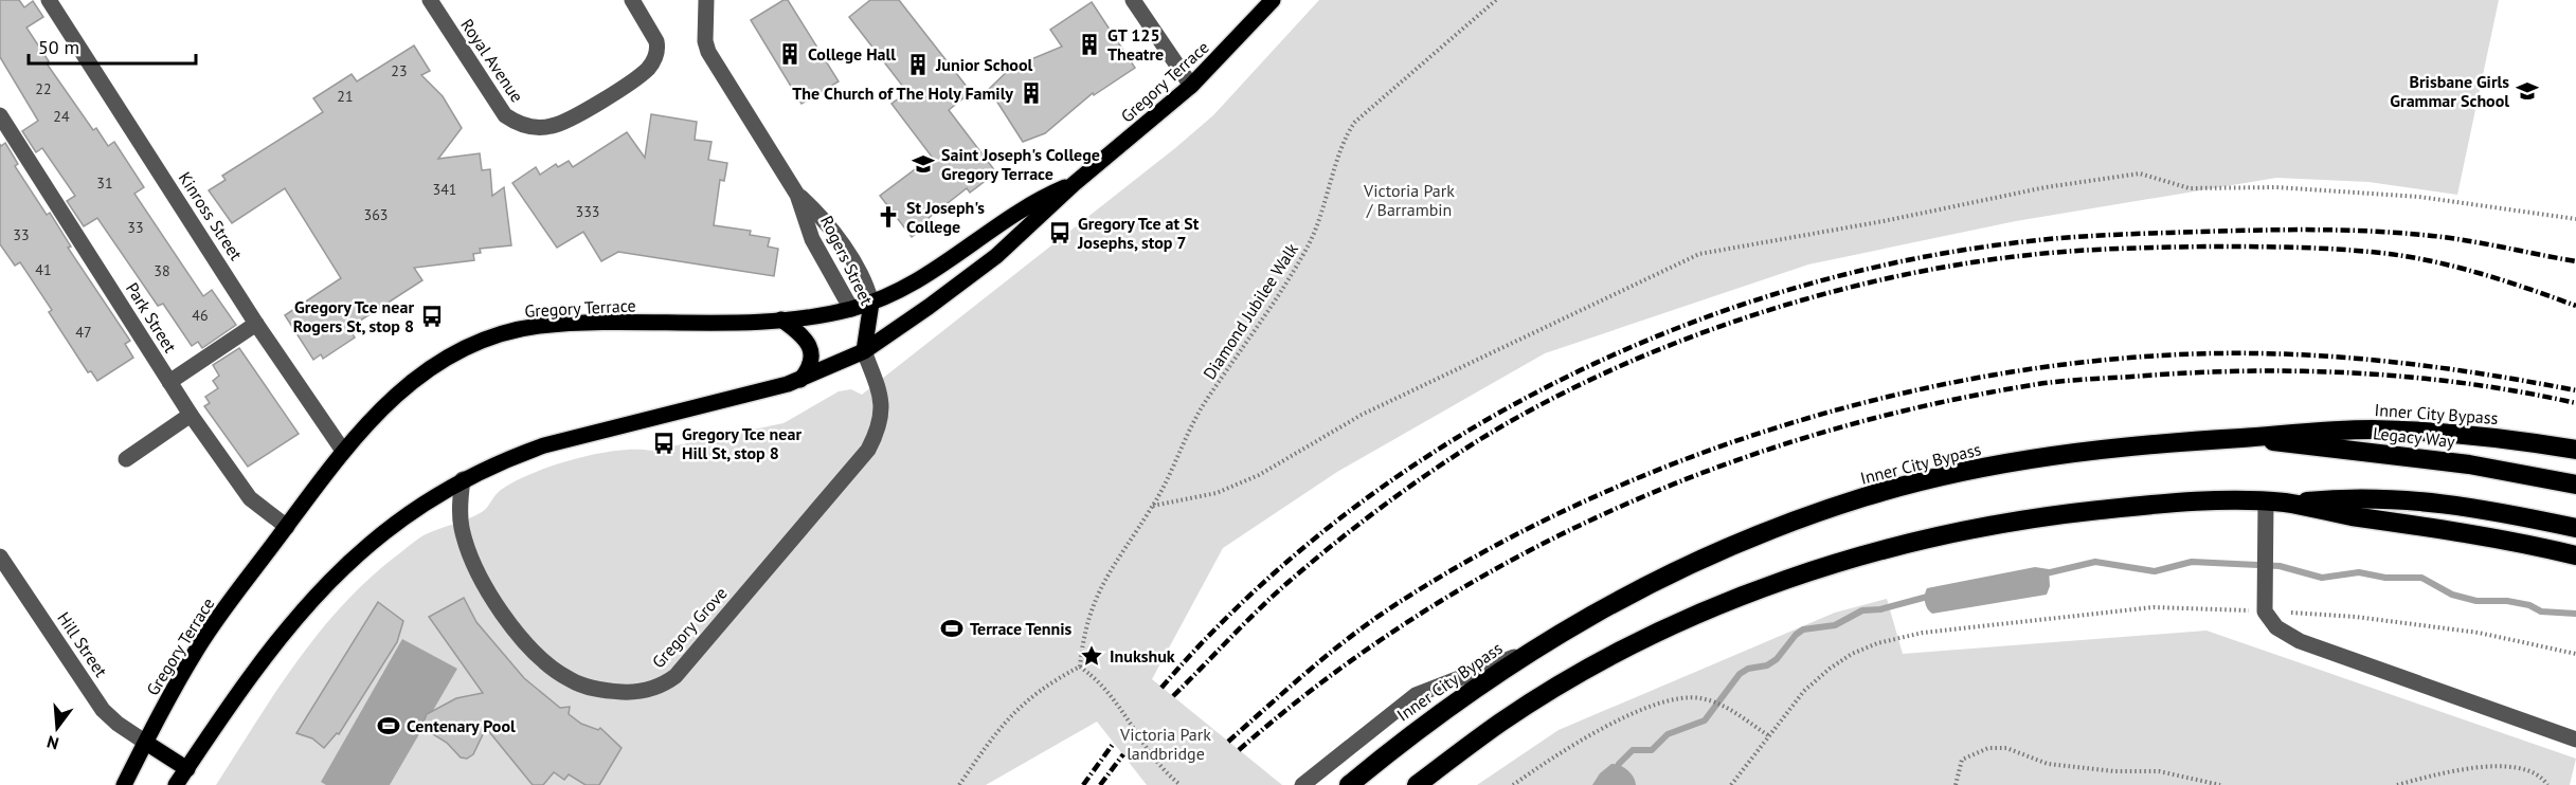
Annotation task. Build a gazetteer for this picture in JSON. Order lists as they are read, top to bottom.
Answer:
{
  "streets": {
    "highway": ["Inner City Bypass", "Legacy Way"],
    "main road": ["Gregory Terrace", "Rogers Street"],
    "street": [
      "Royal Avenue",
      "Kinross Street",
      "Park Street",
      "Gregory Grove",
      "Hill Street"
    ],
    "path": ["Diamond Jubilee Walk"]
  },
  "crossings": [
    ["Gregory Terrace", "Kinross Street"],
    ["Gregory Terrace", "Rogers Street"],
    ["Gregory Terrace", "Park Street"],
    ["Gregory Terrace", "Gregory Grove"],
    ["Gregory Terrace", "Hill Street"],
    ["Rogers Street", "Gregory Grove"],
    ["Inner City Bypass", "Legacy Way"]
  ],
  "parks": ["Victoria Park / Barrambin", "Victoria Park landbridge"],
  "places": {
    "building": [
      "GT 125 Theatre",
      "College Hall",
      "Junior School",
      "The Church of The Holy Family"
    ],
    "school or university": ["Brisbane Girls Grammar School", "Saint Joseph's College Gregory Terrace"],
    "church": ["St Joseph's College"],
    "bus stop": ["Gregory Tce at St Josephs, stop 7", "Gregory Tce near Rogers St, stop 8", "Gregory Tce near Hill St, stop 8"],
    "sports": ["Terrace Tennis", "Centenary Pool"],
    "place": ["Inukshuk"]
  },
  "house_numbers": [
    "23",
    "22",
    "21",
    "24",
    "31",
    "341",
    "333",
    "363",
    "33",
    "33",
    "41",
    "38",
    "46",
    "47"
  ],
  "scale_bar": "50 m",
  "north": "bottom"
}
